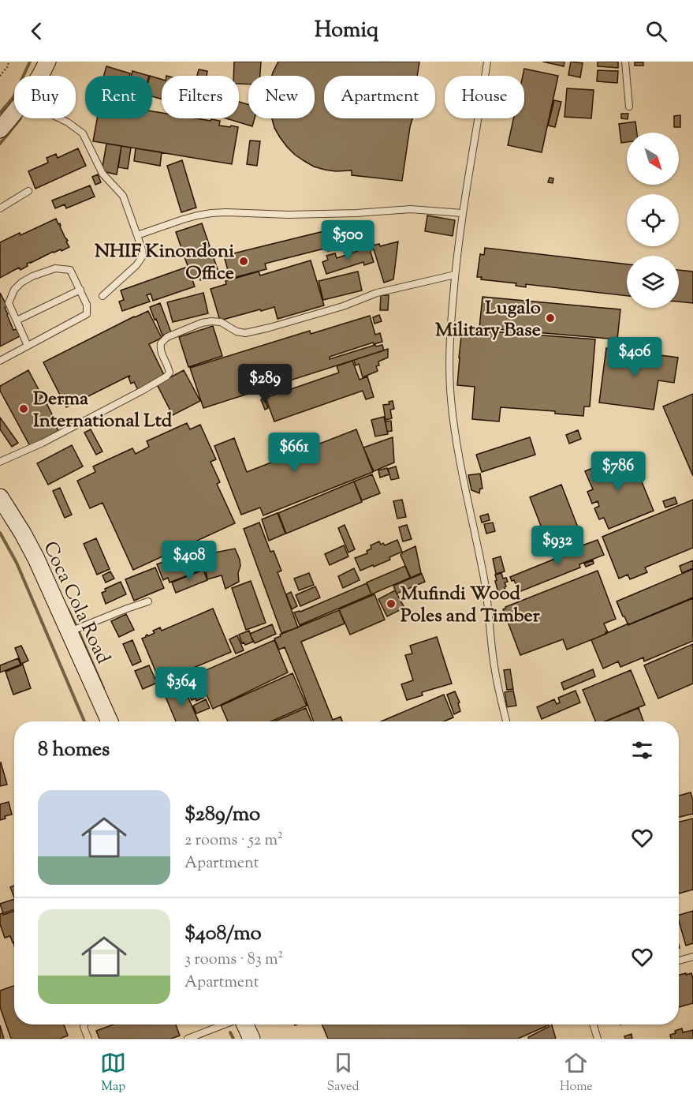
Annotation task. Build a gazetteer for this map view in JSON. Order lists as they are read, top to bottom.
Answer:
{
  "streets": {
    "main road": ["Coca Cola Road"]
  },
  "places": [
    "NHIF Kinondoni Office",
    "Lugalo Military Base",
    "Derma International Ltd",
    "Mufindi Wood Poles and Timber"
  ],
  "north": "bottom right",
  "page": {
    "header": "Homiq",
    "chip": [
      "Buy",
      "Rent",
      "Filters",
      "New",
      "Apartment",
      "House"
    ],
    "price": [
      "$500",
      "$406",
      "$289",
      "$661",
      "$786",
      "$932",
      "$408",
      "$364"
    ],
    "heading": "8 homes",
    "list": [
      {
        "name": "$289/mo",
        "note": "2 rooms · 52 m² · Apartment"
      },
      {
        "name": "$408/mo",
        "note": "3 rooms · 83 m² · Apartment"
      }
    ],
    "tabs": ["Map", "Saved", "Home"]
  }
}
